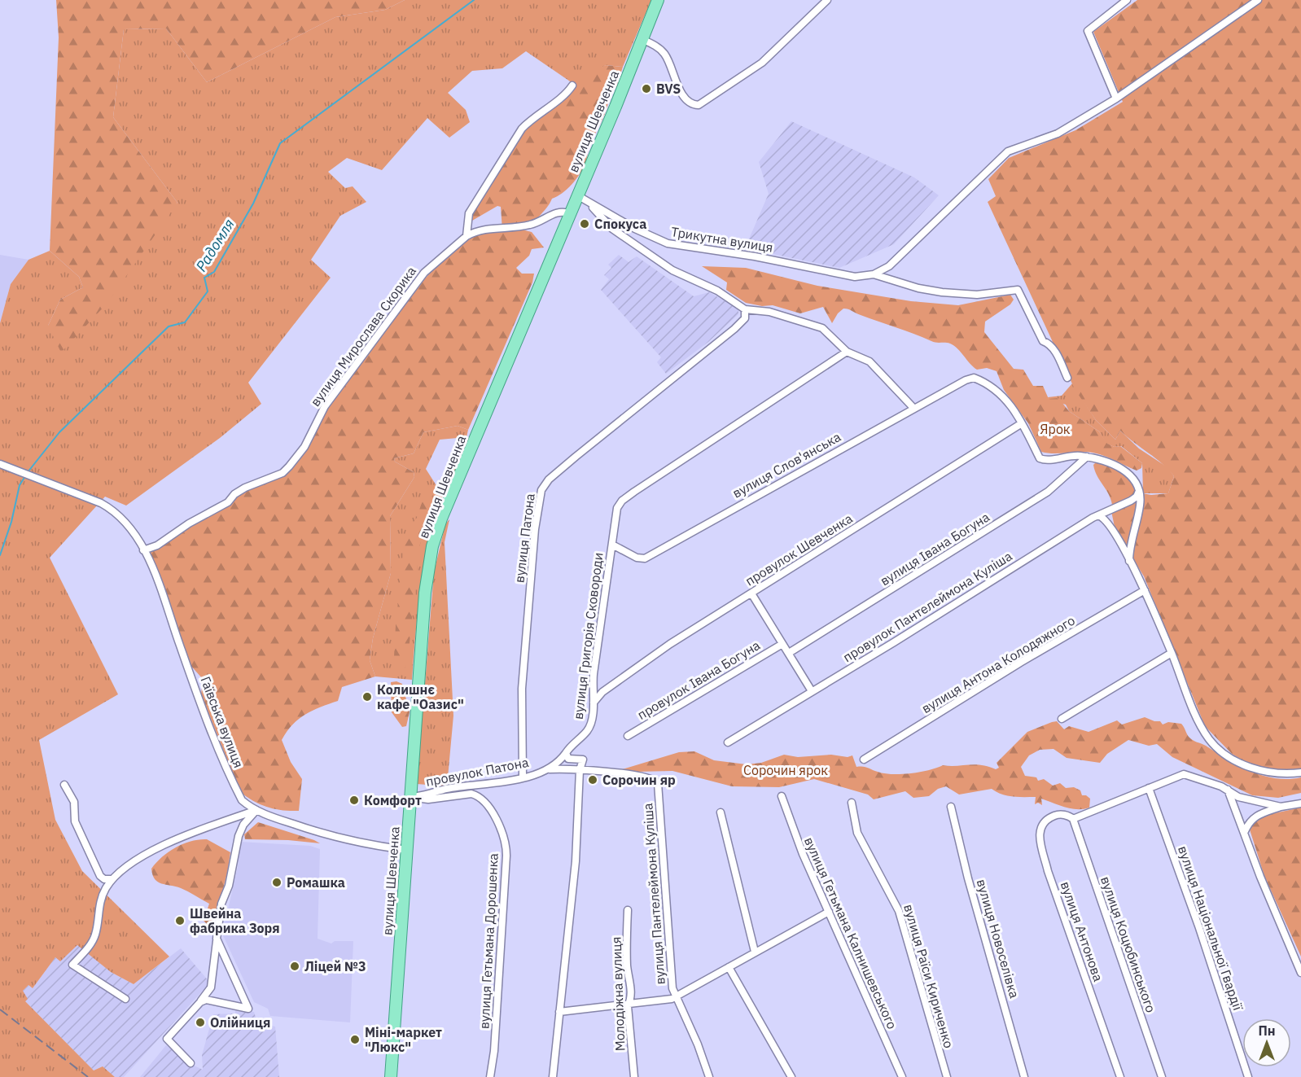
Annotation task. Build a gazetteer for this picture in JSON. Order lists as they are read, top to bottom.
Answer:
{
  "streets": {
    "main road": ["вулиця Шевченка"],
    "street": [
      "Трикутна вулиця",
      "вулиця Мирослава Скорика",
      "вулиця Слов'янська",
      "вулиця Патона",
      "вулиця Івана Богуна",
      "провулок Шевченка",
      "провулок Пантелеймона Куліша",
      "вулиця Григорія Сковороди",
      "вулиця Антона Колодяжного",
      "провулок Івана Богуна",
      "Гаївська вулиця",
      "провулок Патона",
      "вулиця Пантелеймона Куліша",
      "вулиця Національної Гвардії",
      "вулиця Антонова",
      "вулиця Гетьмана Калнишевського",
      "вулиця Новоселівка",
      "вулиця Гетьмана Дорошенка",
      "вулиця Коцюбинського",
      "вулиця Раїси Кириченко",
      "Молодіжна вулиця"
    ]
  },
  "crossings": [
    ["вулиця Шевченка", "Трикутна вулиця"],
    ["вулиця Шевченка", "вулиця Мирослава Скорика"],
    ["вулиця Шевченка", "Гаївська вулиця"],
    ["вулиця Шевченка", "провулок Патона"],
    ["вулиця Шевченка", "вулиця Гетьмана Дорошенка"],
    ["вулиця Мирослава Скорика", "Гаївська вулиця"],
    ["вулиця Слов'янська", "провулок Шевченка"],
    ["вулиця Слов'янська", "вулиця Григорія Сковороди"],
    ["вулиця Патона", "провулок Патона"],
    ["провулок Шевченка", "вулиця Григорія Сковороди"],
    ["вулиця Григорія Сковороди", "провулок Патона"],
    ["провулок Патона", "вулиця Пантелеймона Куліша"],
    ["провулок Патона", "вулиця Гетьмана Дорошенка"],
    ["вулиця Антонова", "вулиця Коцюбинського"]
  ],
  "water": ["Радомля"],
  "parks": ["Ярок", "Сорочин ярок"],
  "places": [
    "BVS",
    "Спокуса",
    "Колишнє кафе \"Оазис\"",
    "Сорочин яр",
    "Комфорт",
    "Ромашка",
    "Швейна фабрика Зоря",
    "Ліцей №3",
    "Олійниця",
    "Міні-маркет \"Люкс\""
  ],
  "north": "top"
}
